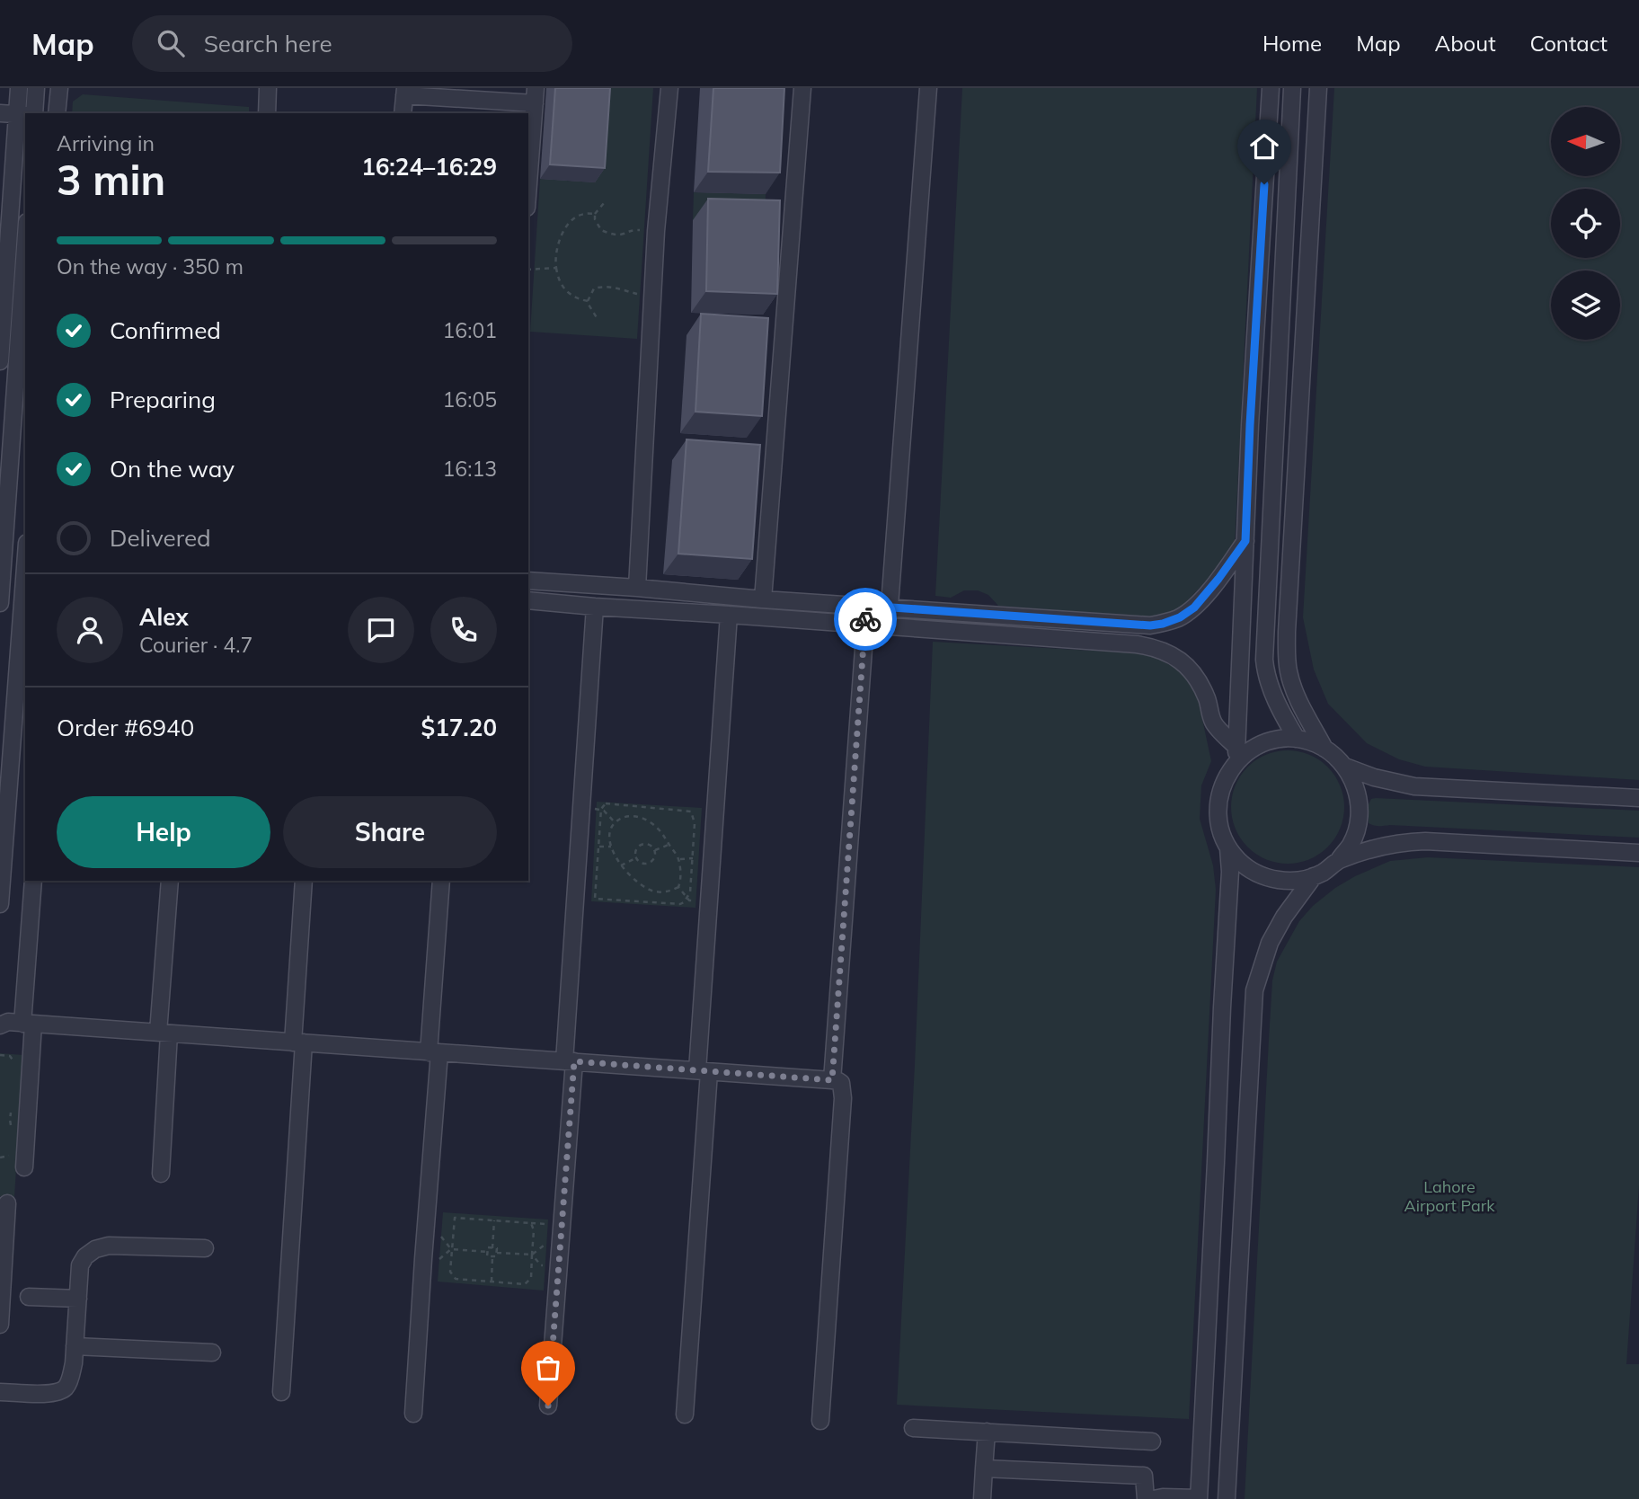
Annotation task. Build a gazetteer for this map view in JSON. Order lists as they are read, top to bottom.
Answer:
{
  "parks": ["Lahore Airport Park"],
  "north": "left",
  "page": {
    "header": "Map",
    "search": "Search here",
    "nav": [
      "Home",
      "Map",
      "About",
      "Contact"
    ],
    "heading": ["3 min", "Arriving in", "16:24–16:29"],
    "panel": [
      "Alex",
      "Courier · 4.7",
      "Order #6940",
      "$17.20"
    ],
    "bar": "On the way · 350 m",
    "list": [
      ["Confirmed", "16:01"],
      ["Preparing", "16:05"],
      ["On the way", "16:13"],
      "Delivered"
    ],
    "buttons": ["Help", "Share"]
  }
}
